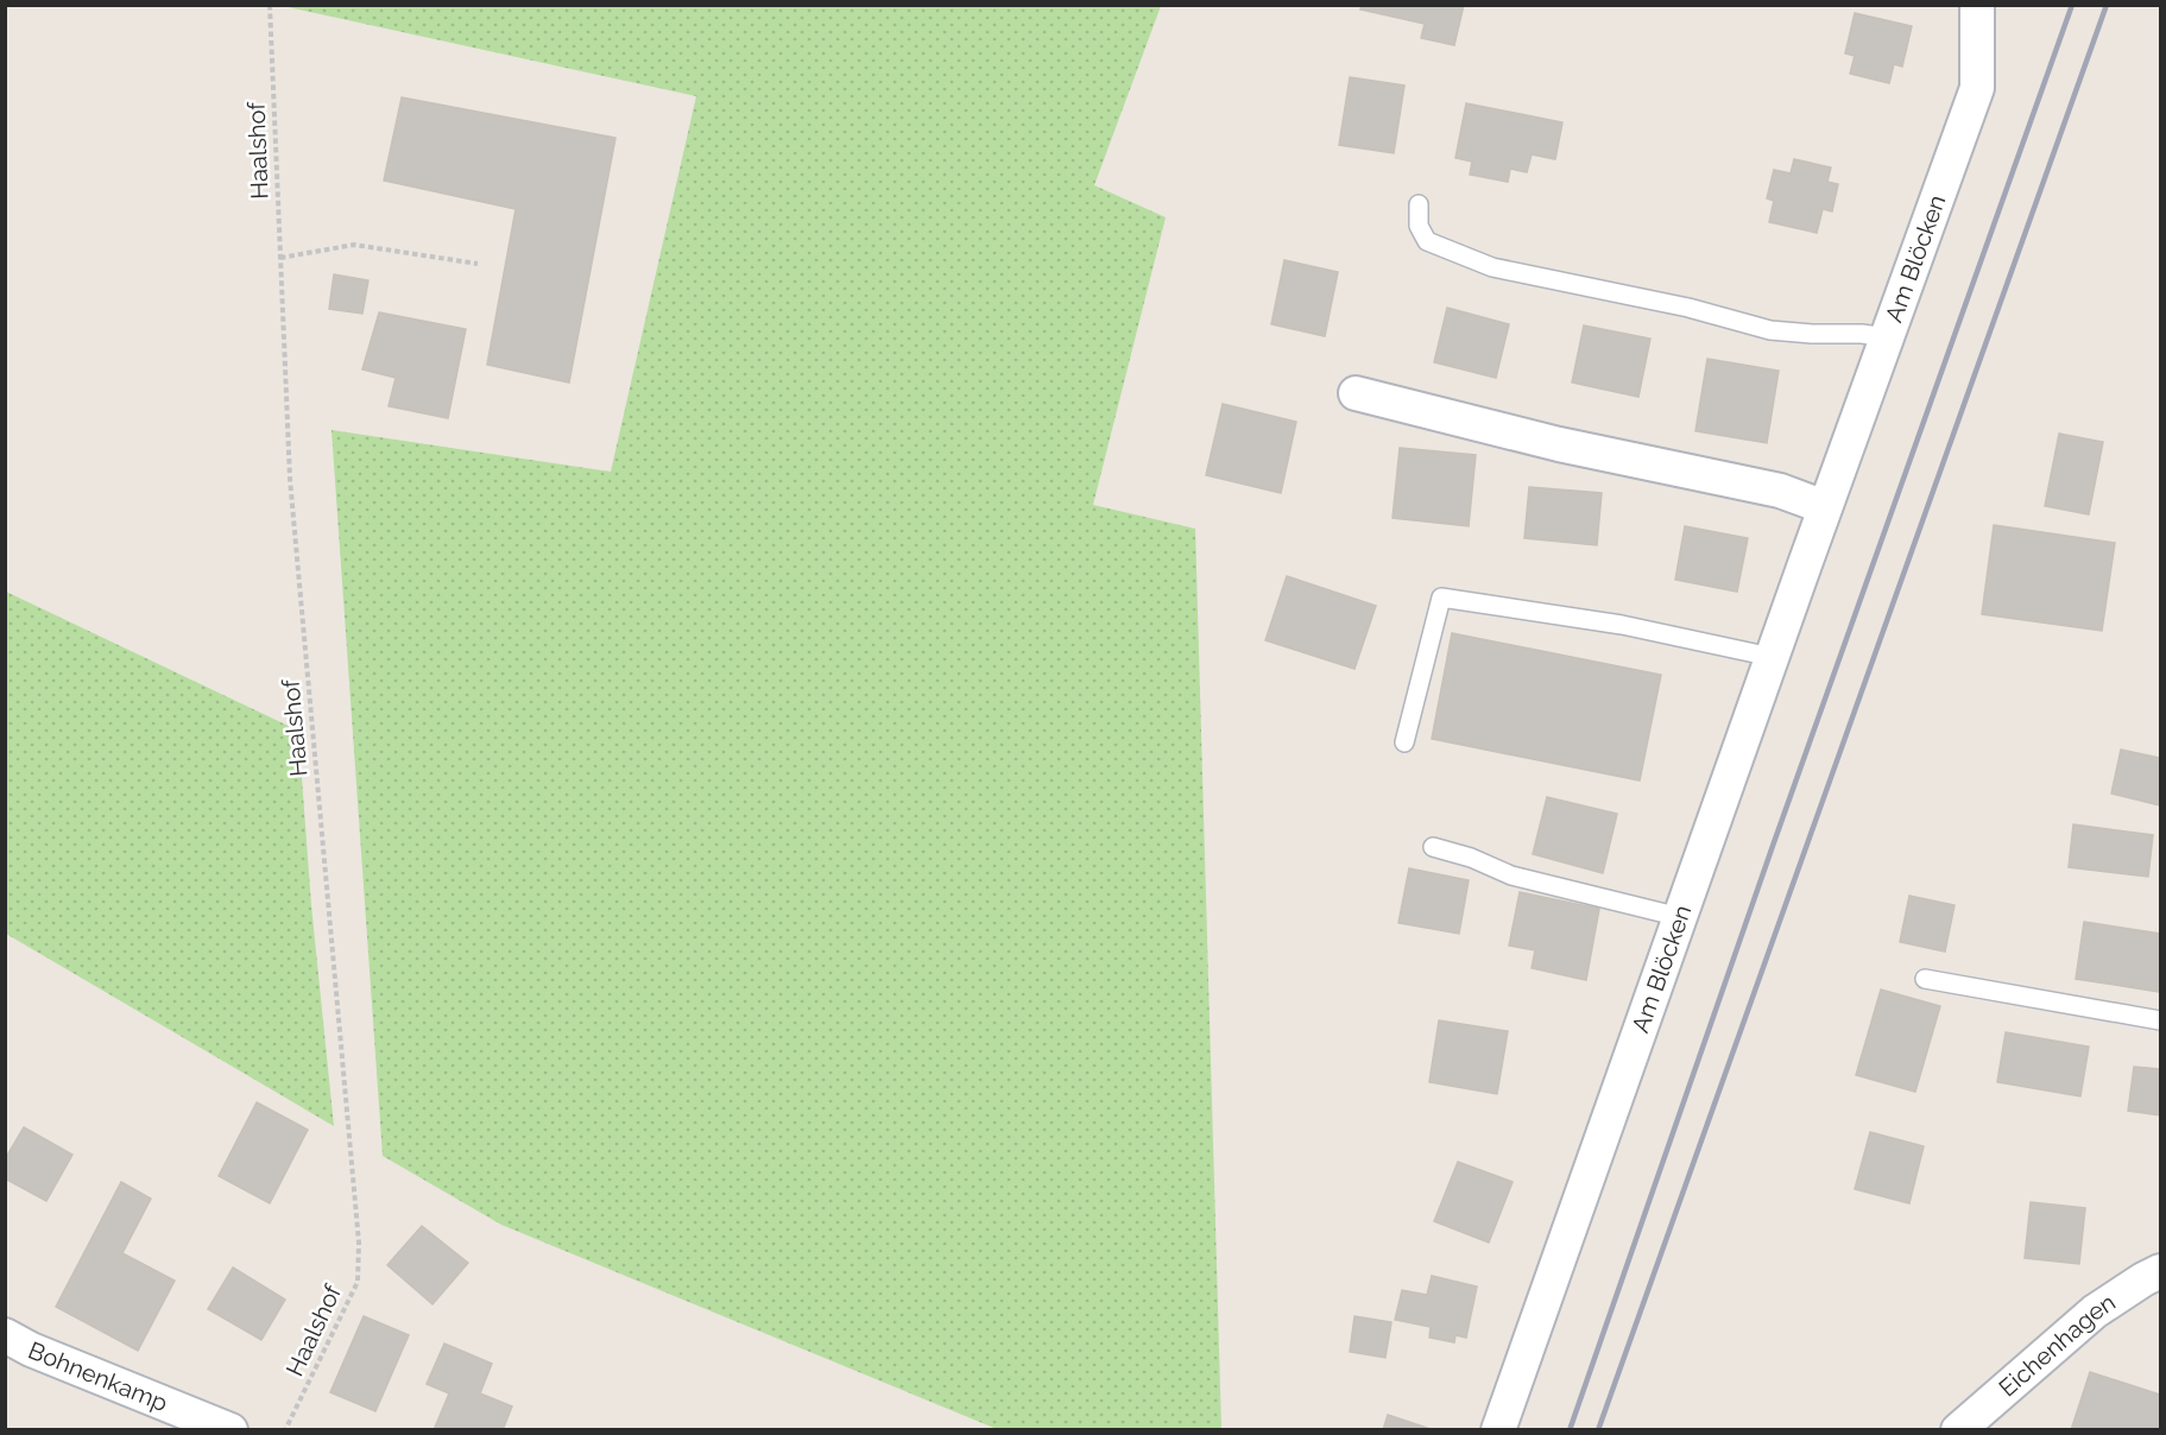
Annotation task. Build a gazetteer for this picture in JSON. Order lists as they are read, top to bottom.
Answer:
{
  "streets": {
    "street": ["Am Blöcken", "Eichenhagen", "Bohnenkamp"],
    "path": ["Haalshof"]
  }
}
